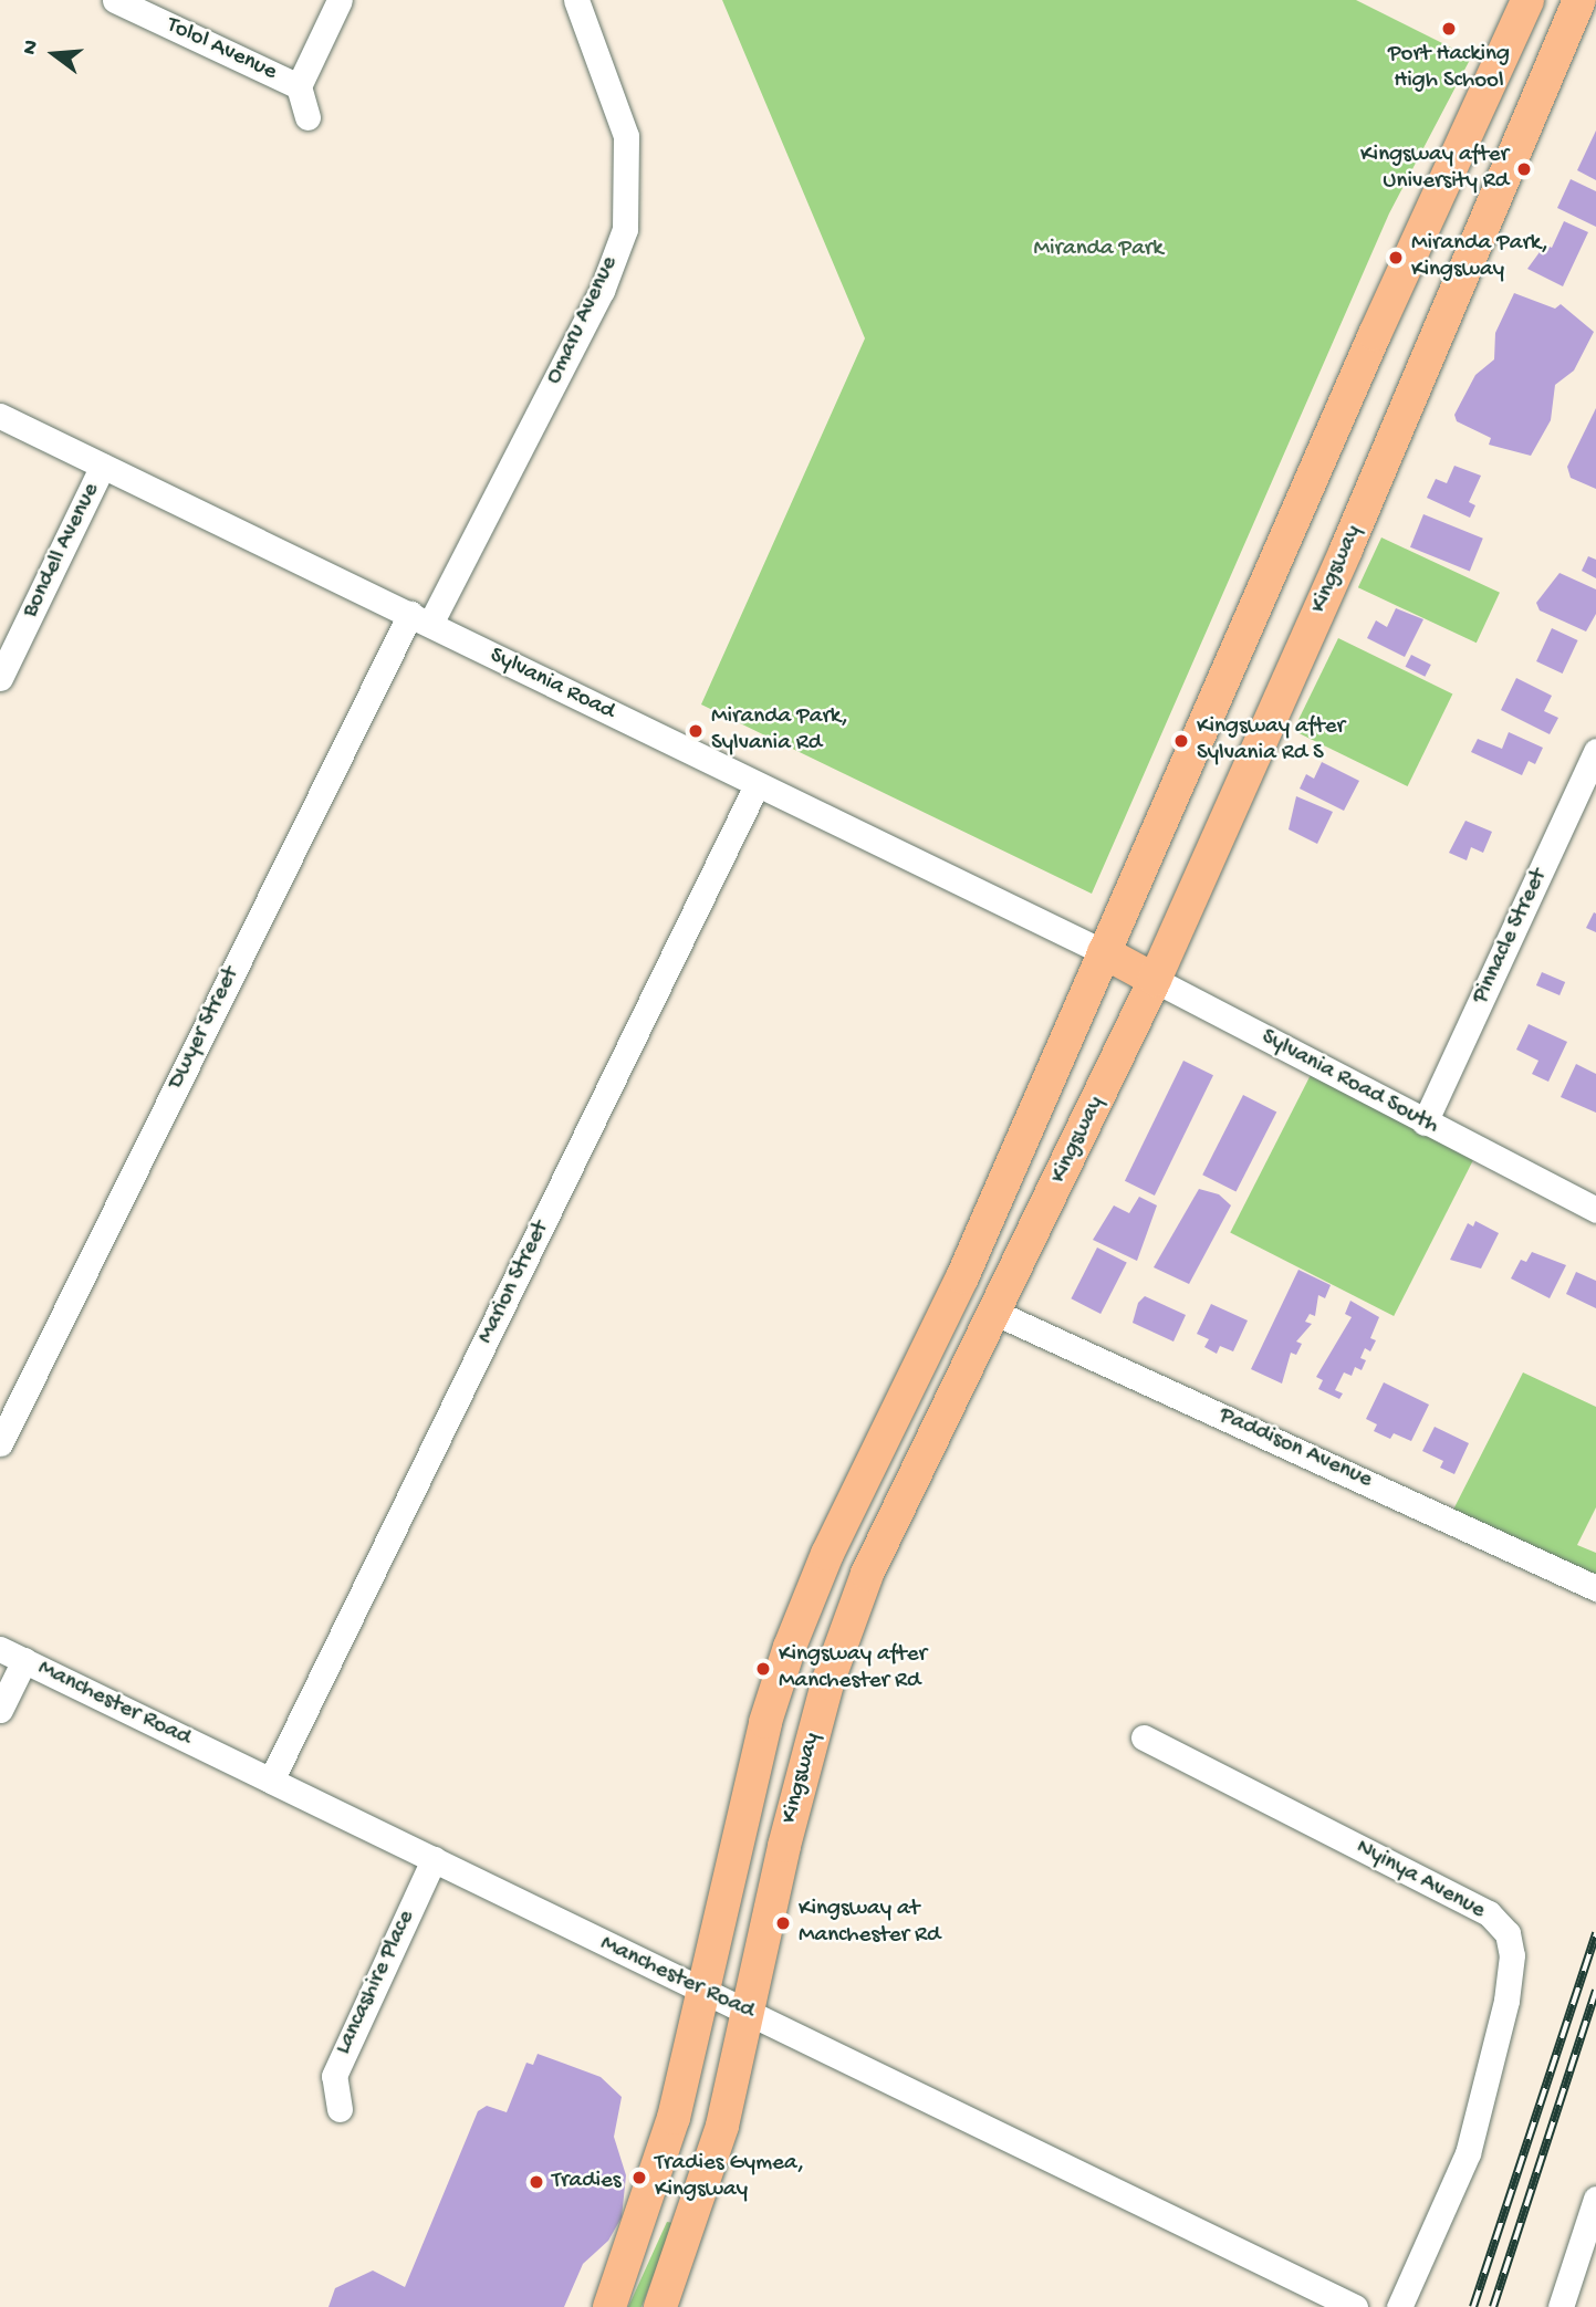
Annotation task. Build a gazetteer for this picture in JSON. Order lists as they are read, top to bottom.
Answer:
{
  "streets": {
    "main road": ["Kingsway", "Sylvania Road South"],
    "street": [
      "Tolol Avenue",
      "Omaru Avenue",
      "Bondell Avenue",
      "Sylvania Road",
      "Pinnacle Street",
      "Dwyer Street",
      "Marion Street",
      "Paddison Avenue",
      "Manchester Road",
      "Nyinya Avenue",
      "Lancashire Place"
    ]
  },
  "crossings": [
    ["Omaru Avenue", "Sylvania Road"],
    ["Omaru Avenue", "Dwyer Street"],
    ["Bondell Avenue", "Sylvania Road"],
    ["Kingsway", "Sylvania Road"],
    ["Kingsway", "Sylvania Road South"],
    ["Kingsway", "Paddison Avenue"],
    ["Kingsway", "Manchester Road"],
    ["Sylvania Road", "Dwyer Street"],
    ["Sylvania Road", "Sylvania Road South"],
    ["Sylvania Road", "Marion Street"],
    ["Pinnacle Street", "Sylvania Road South"],
    ["Marion Street", "Manchester Road"],
    ["Manchester Road", "Lancashire Place"]
  ],
  "parks": ["Miranda Park"],
  "places": [
    "Port Hacking High School",
    "Kingsway after University Rd",
    "Miranda Park, Kingsway",
    "Miranda Park, Sylvania Rd",
    "Kingsway after Sylvania Rd S",
    "Kingsway after Manchester Rd",
    "Kingsway at Manchester Rd",
    "Tradies Gymea, Kingsway",
    "Tradies"
  ],
  "north": "left"
}
